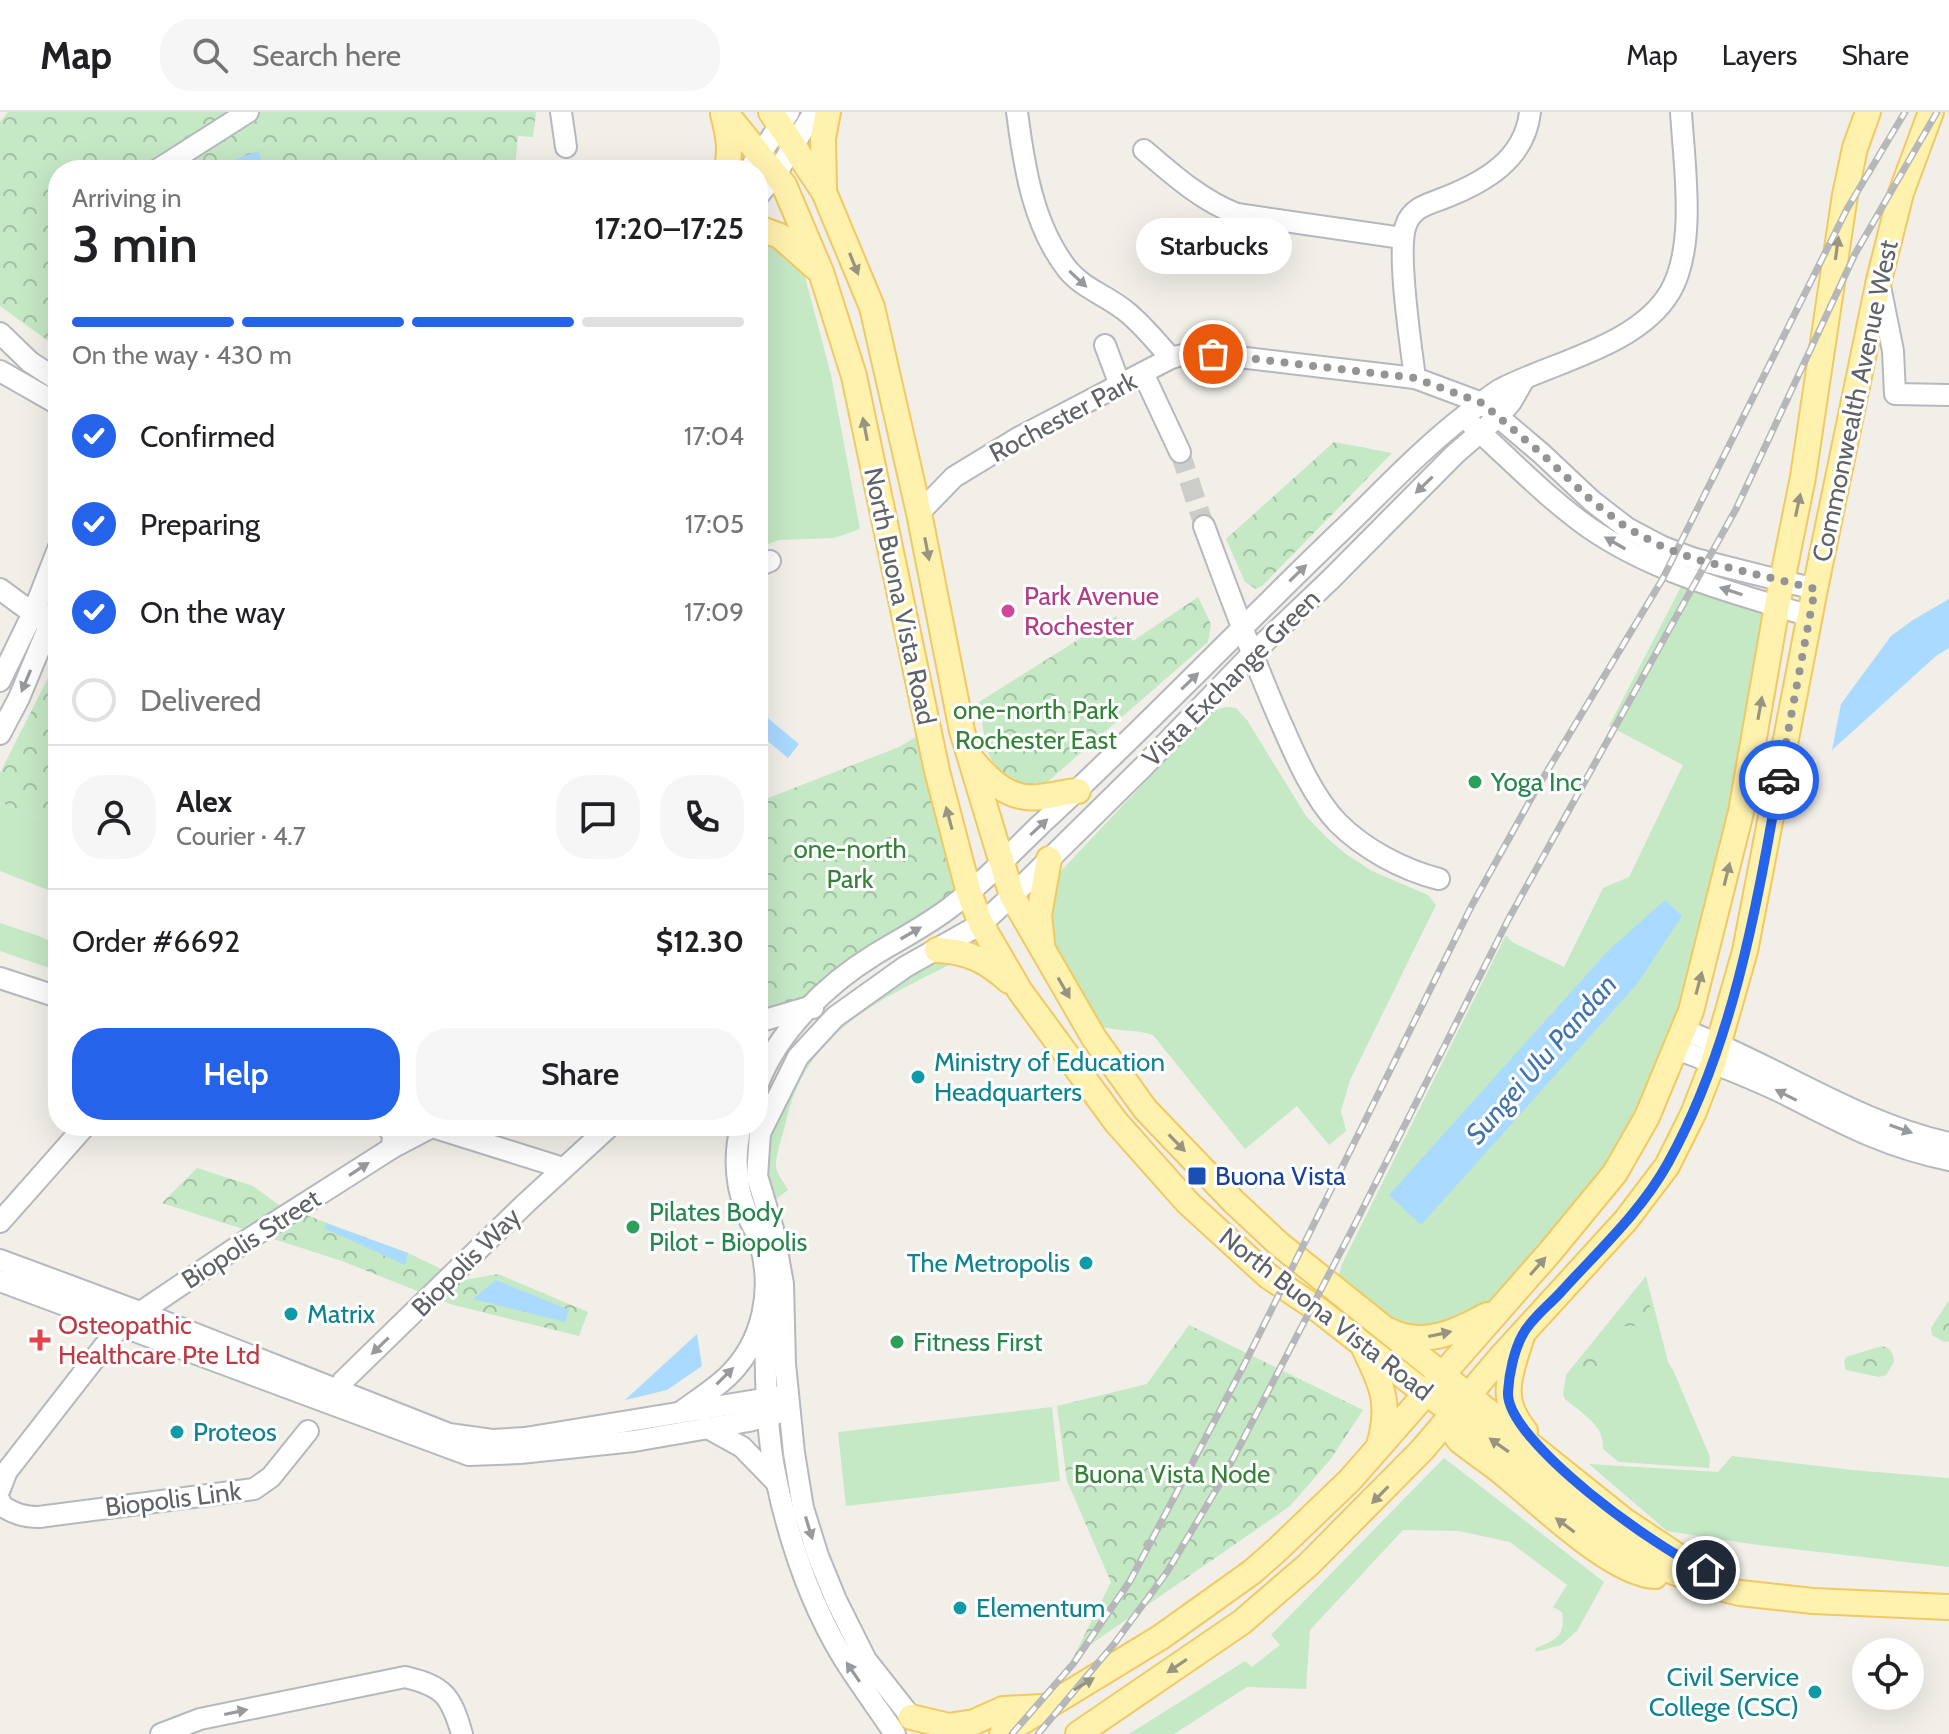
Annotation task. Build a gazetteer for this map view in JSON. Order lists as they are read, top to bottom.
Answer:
{
  "streets": {
    "main road": ["Commonwealth Avenue West", "North Buona Vista Road"],
    "street": [
      "Rochester Park",
      "Vista Exchange Green",
      "Biopolis Street",
      "Biopolis Way",
      "Biopolis Link"
    ]
  },
  "crossings": [
    ["Commonwealth Avenue West", "North Buona Vista Road"],
    ["Rochester Park", "North Buona Vista Road"],
    ["Rochester Park", "Vista Exchange Green"],
    ["North Buona Vista Road", "Vista Exchange Green"],
    ["Biopolis Street", "Biopolis Way"]
  ],
  "one_way": ["Biopolis Street", "Biopolis Way"],
  "water": ["Sungei Ulu Pandan"],
  "parks": ["one-north Park Rochester East", "one-north Park", "Buona Vista Node"],
  "places": {
    "other": [
      "Starbucks",
      "Park Avenue Rochester",
      "Yoga Inc",
      "Ministry of Education Headquarters",
      "Pilates Body Pilot - Biopolis",
      "The Metropolis",
      "Matrix",
      "Fitness First",
      "Proteos",
      "Elementum",
      "Civil Service College (CSC)"
    ],
    "transit": ["Buona Vista"],
    "health": ["Osteopathic Healthcare Pte Ltd"]
  },
  "page": {
    "header": "Map",
    "search": "Search here",
    "nav": ["Map", "Layers", "Share"],
    "heading": ["3 min", "Arriving in", "17:20–17:25"],
    "panel": [
      "Alex",
      "Courier · 4.7",
      "Order #6692",
      "$12.30"
    ],
    "bubble": "Starbucks",
    "bar": "On the way · 430 m",
    "list": [
      ["Confirmed", "17:04"],
      ["Preparing", "17:05"],
      ["On the way", "17:09"],
      "Delivered"
    ],
    "buttons": ["Help", "Share"]
  }
}
